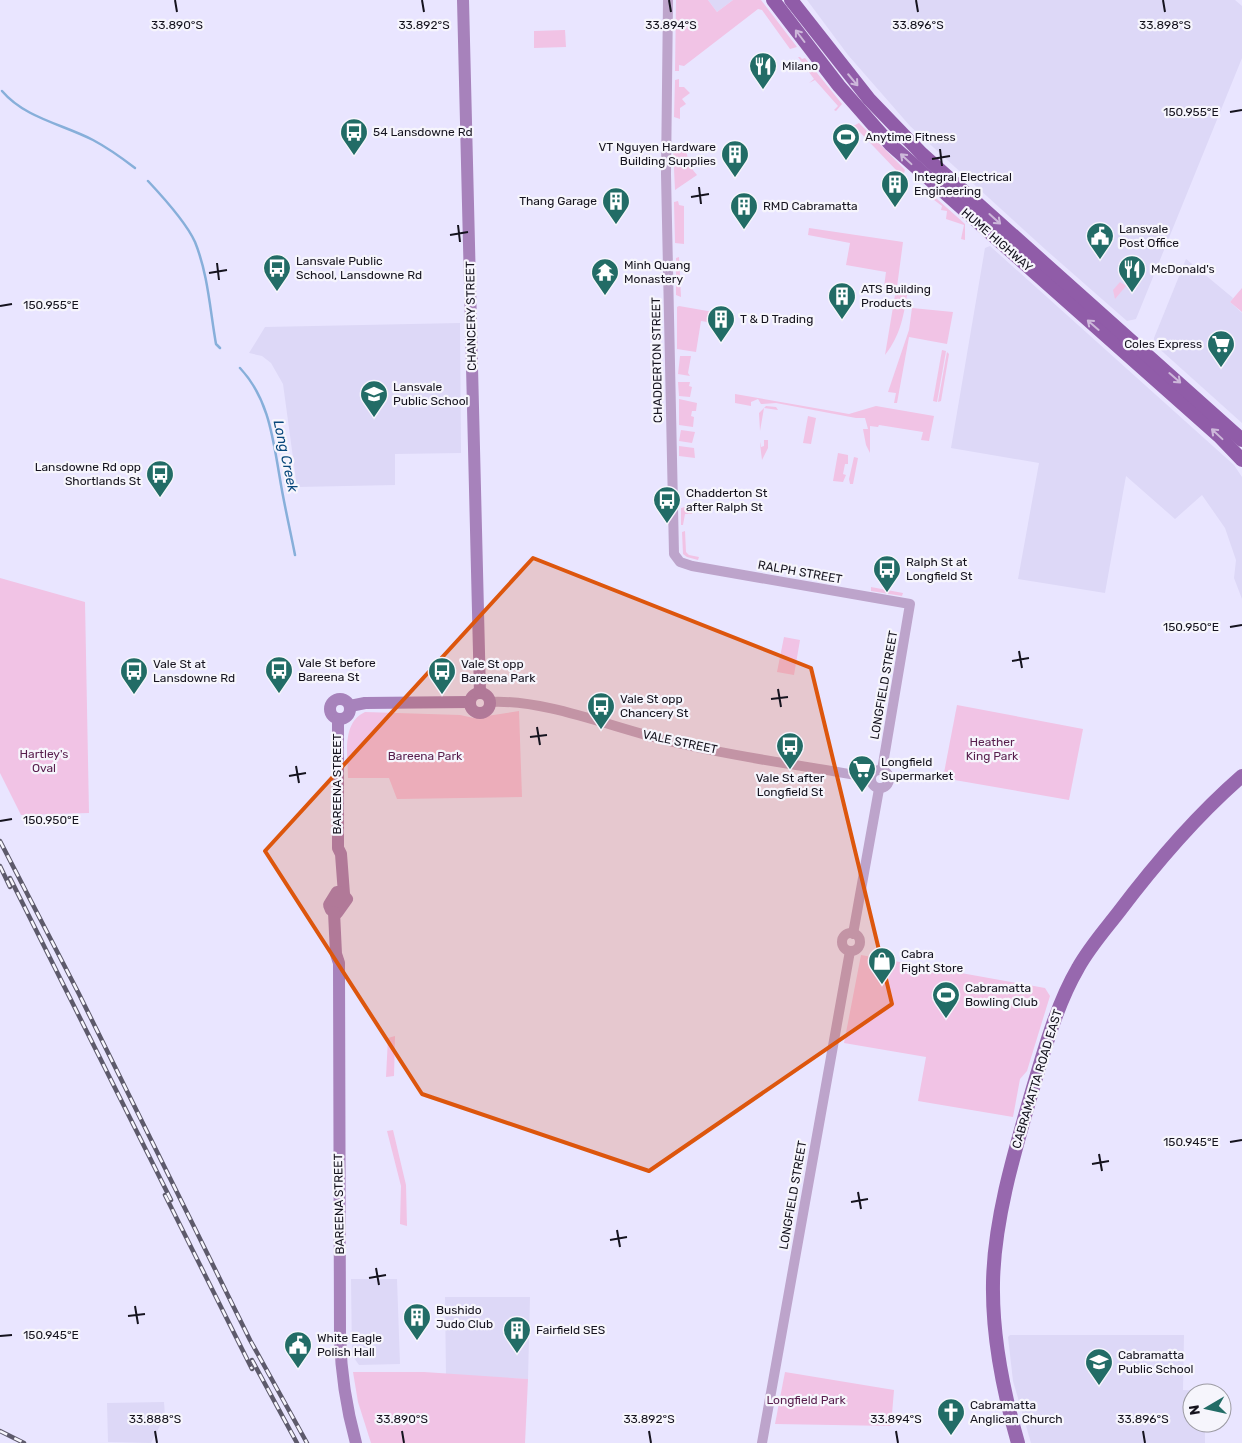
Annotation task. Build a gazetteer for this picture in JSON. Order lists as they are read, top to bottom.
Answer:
{
  "streets": {
    "highway": ["HUME HIGHWAY"],
    "main road": ["CHANCERY STREET", "BAREENA STREET", "CABRAMATTA ROAD EAST"],
    "street": [
      "CHADDERTON STREET",
      "RALPH STREET",
      "LONGFIELD STREET",
      "VALE STREET"
    ]
  },
  "crossings": [
    ["CHANCERY STREET", "VALE STREET"],
    ["CHADDERTON STREET", "RALPH STREET"],
    ["RALPH STREET", "LONGFIELD STREET"],
    ["LONGFIELD STREET", "VALE STREET"]
  ],
  "water": ["Long Creek"],
  "parks": [
    "Heather King Park",
    "Hartley's Oval",
    "Bareena Park",
    "Longfield Park"
  ],
  "places": {
    "restaurant": ["Milano", "McDonald's"],
    "bus stop": [
      "54 Lansdowne Rd",
      "Lansvale Public School, Lansdowne Rd",
      "Lansdowne Rd opp Shortlands St",
      "Chadderton St after Ralph St",
      "Ralph St at Longfield St",
      "Vale St before Bareena St",
      "Vale St at Lansdowne Rd",
      "Vale St opp Bareena Park",
      "Vale St opp Chancery St",
      "Vale St after Longfield St"
    ],
    "sports": ["Anytime Fitness", "Cabramatta Bowling Club"],
    "building": [
      "VT Nguyen Hardware Building Supplies",
      "Integral Electrical Engineering",
      "Thang Garage",
      "RMD Cabramatta",
      "ATS Building Products",
      "T & D Trading",
      "Bushido Judo Club",
      "Fairfield SES"
    ],
    "public building": ["Lansvale Post Office", "White Eagle Polish Hall"],
    "temple": ["Minh Quang Monastery"],
    "supermarket": ["Coles Express", "Longfield Supermarket"],
    "school or university": ["Lansvale Public School", "Cabramatta Public School"],
    "shop": ["Cabra Fight Store"],
    "church": ["Cabramatta Anglican Church"]
  },
  "north": "left",
  "coordinates": [
    "33.898°S",
    "33.890°S",
    "33.892°S",
    "33.894°S",
    "33.896°S",
    "150.955°E",
    "150.950°E",
    "150.945°E",
    "33.888°S"
  ]
}
